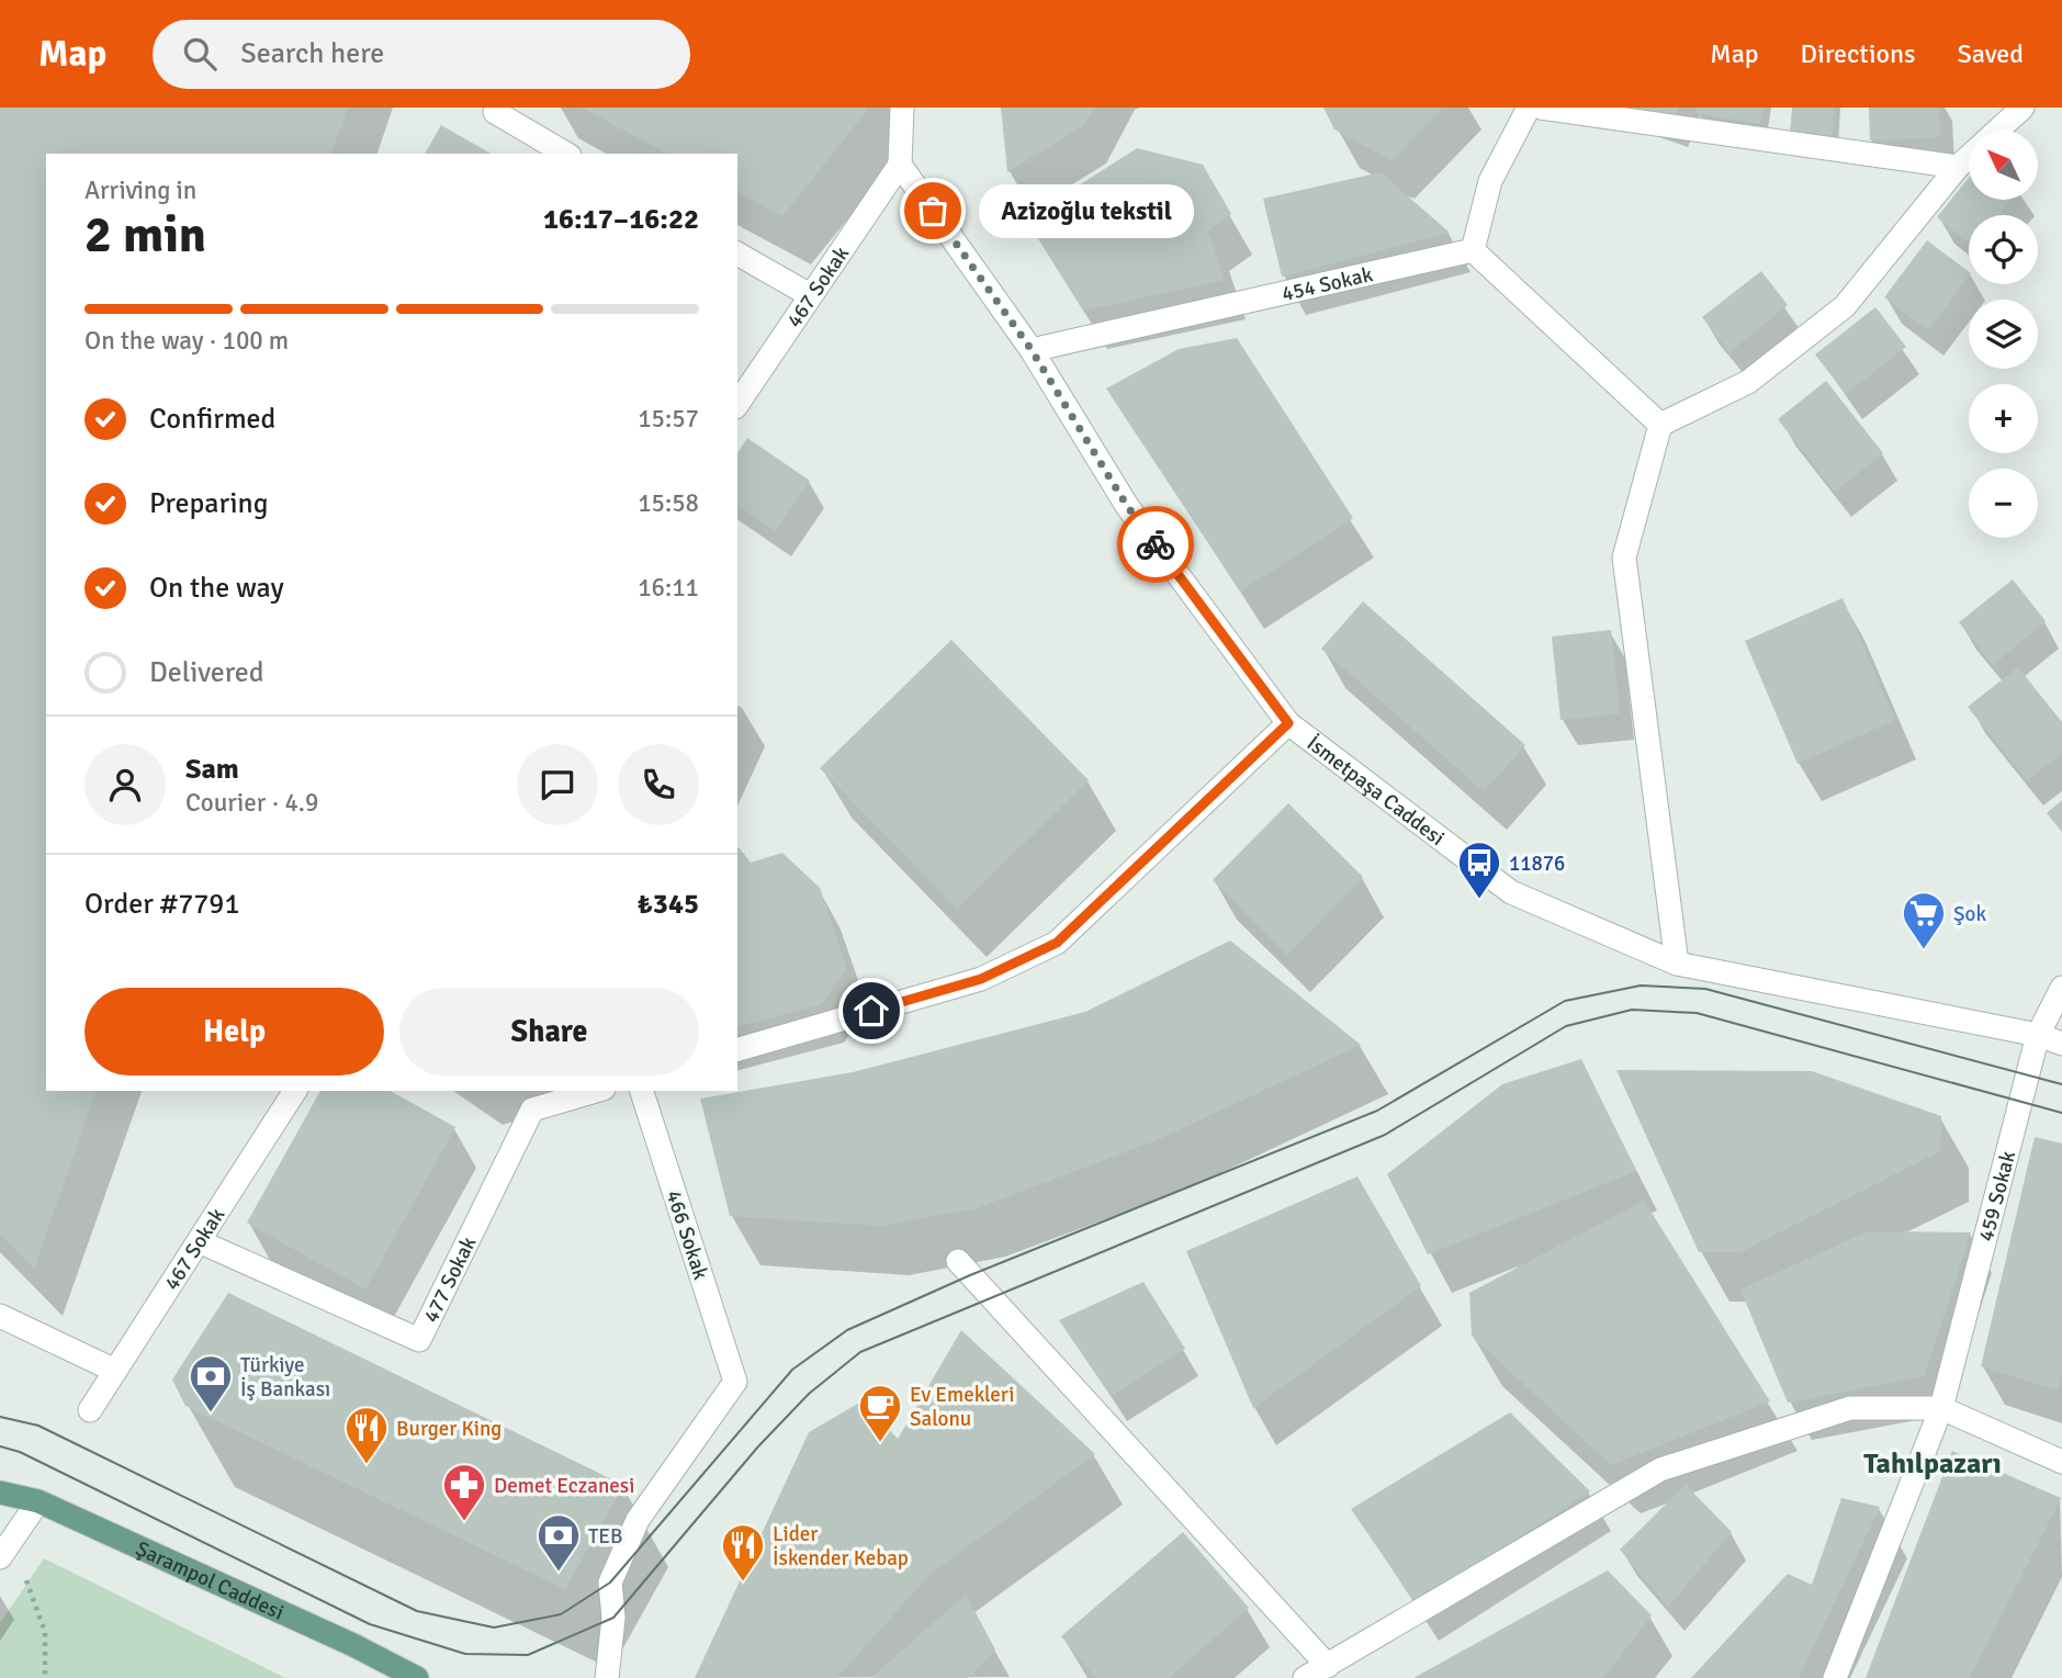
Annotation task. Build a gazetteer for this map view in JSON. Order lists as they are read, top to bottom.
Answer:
{
  "streets": {
    "main road": ["Şarampol Caddesi"],
    "street": [
      "454 Sokak",
      "467 Sokak",
      "İsmetpaşa Caddesi",
      "459 Sokak",
      "466 Sokak",
      "477 Sokak"
    ]
  },
  "crossings": [
    ["454 Sokak", "İsmetpaşa Caddesi"],
    ["467 Sokak", "İsmetpaşa Caddesi"],
    ["467 Sokak", "477 Sokak"],
    ["İsmetpaşa Caddesi", "459 Sokak"]
  ],
  "districts": ["Tahılpazarı"],
  "places": {
    "other": ["Azizoğlu tekstil"],
    "bus stop": ["11876"],
    "supermarket": ["Şok"],
    "bank": ["Türkiye İş Bankası", "TEB"],
    "cafe": ["Ev Emekleri Salonu"],
    "restaurant": ["Burger King", "Lider İskender Kebap"],
    "pharmacy": ["Demet Eczanesi"]
  },
  "north": "top left",
  "page": {
    "header": "Map",
    "search": "Search here",
    "nav": ["Map", "Directions", "Saved"],
    "map_buttons": ["+", "−"],
    "heading": ["2 min", "Arriving in", "16:17–16:22"],
    "panel": [
      "Sam",
      "Courier · 4.9",
      "Order #7791",
      "₺345"
    ],
    "bubble": "Azizoğlu tekstil",
    "bar": "On the way · 100 m",
    "list": [
      ["Confirmed", "15:57"],
      ["Preparing", "15:58"],
      ["On the way", "16:11"],
      "Delivered"
    ],
    "buttons": ["Help", "Share"]
  }
}
